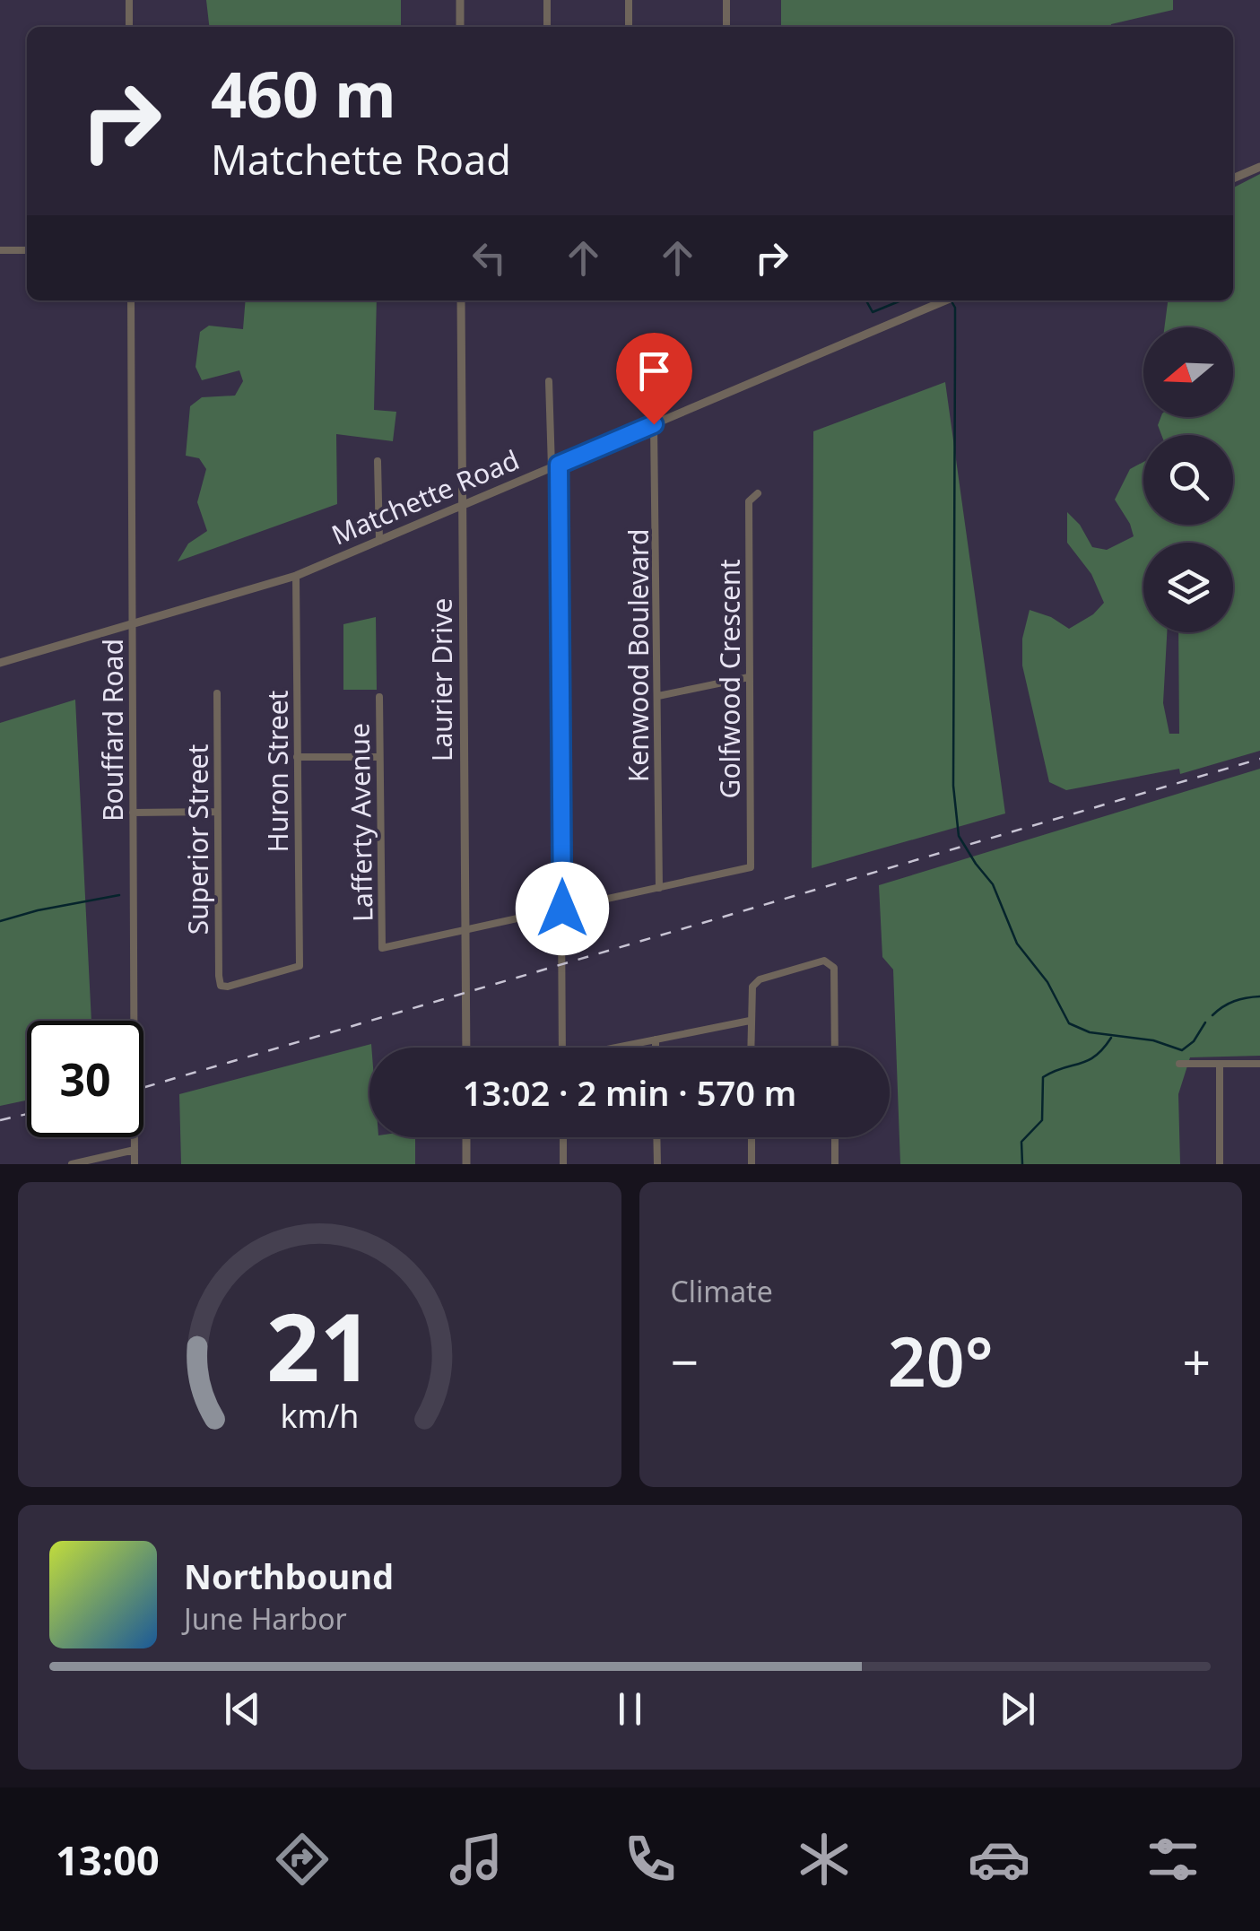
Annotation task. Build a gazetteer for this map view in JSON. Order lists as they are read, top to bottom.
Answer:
{
  "streets": {
    "street": [
      "Matchette Road",
      "Kenwood Boulevard",
      "Golfwood Crescent",
      "Laurier Drive",
      "Bouffard Road",
      "Huron Street",
      "Lafferty Avenue",
      "Superior Street"
    ]
  },
  "crossings": [
    ["Matchette Road", "Kenwood Boulevard"],
    ["Matchette Road", "Laurier Drive"],
    ["Matchette Road", "Bouffard Road"],
    ["Matchette Road", "Huron Street"],
    ["Kenwood Boulevard", "Golfwood Crescent"],
    ["Laurier Drive", "Lafferty Avenue"],
    ["Huron Street", "Superior Street"]
  ],
  "north": "left",
  "page": {
    "turn": ["460 m", "Matchette Road"],
    "limit": "30",
    "trip": "13:02 · 2 min · 570 m",
    "tile": "Climate",
    "heat": ["−", "20°", "+"],
    "song": ["Northbound", "June Harbor"],
    "tabs": "13:00",
    "gauge": ["21", "km/h"]
  }
}
